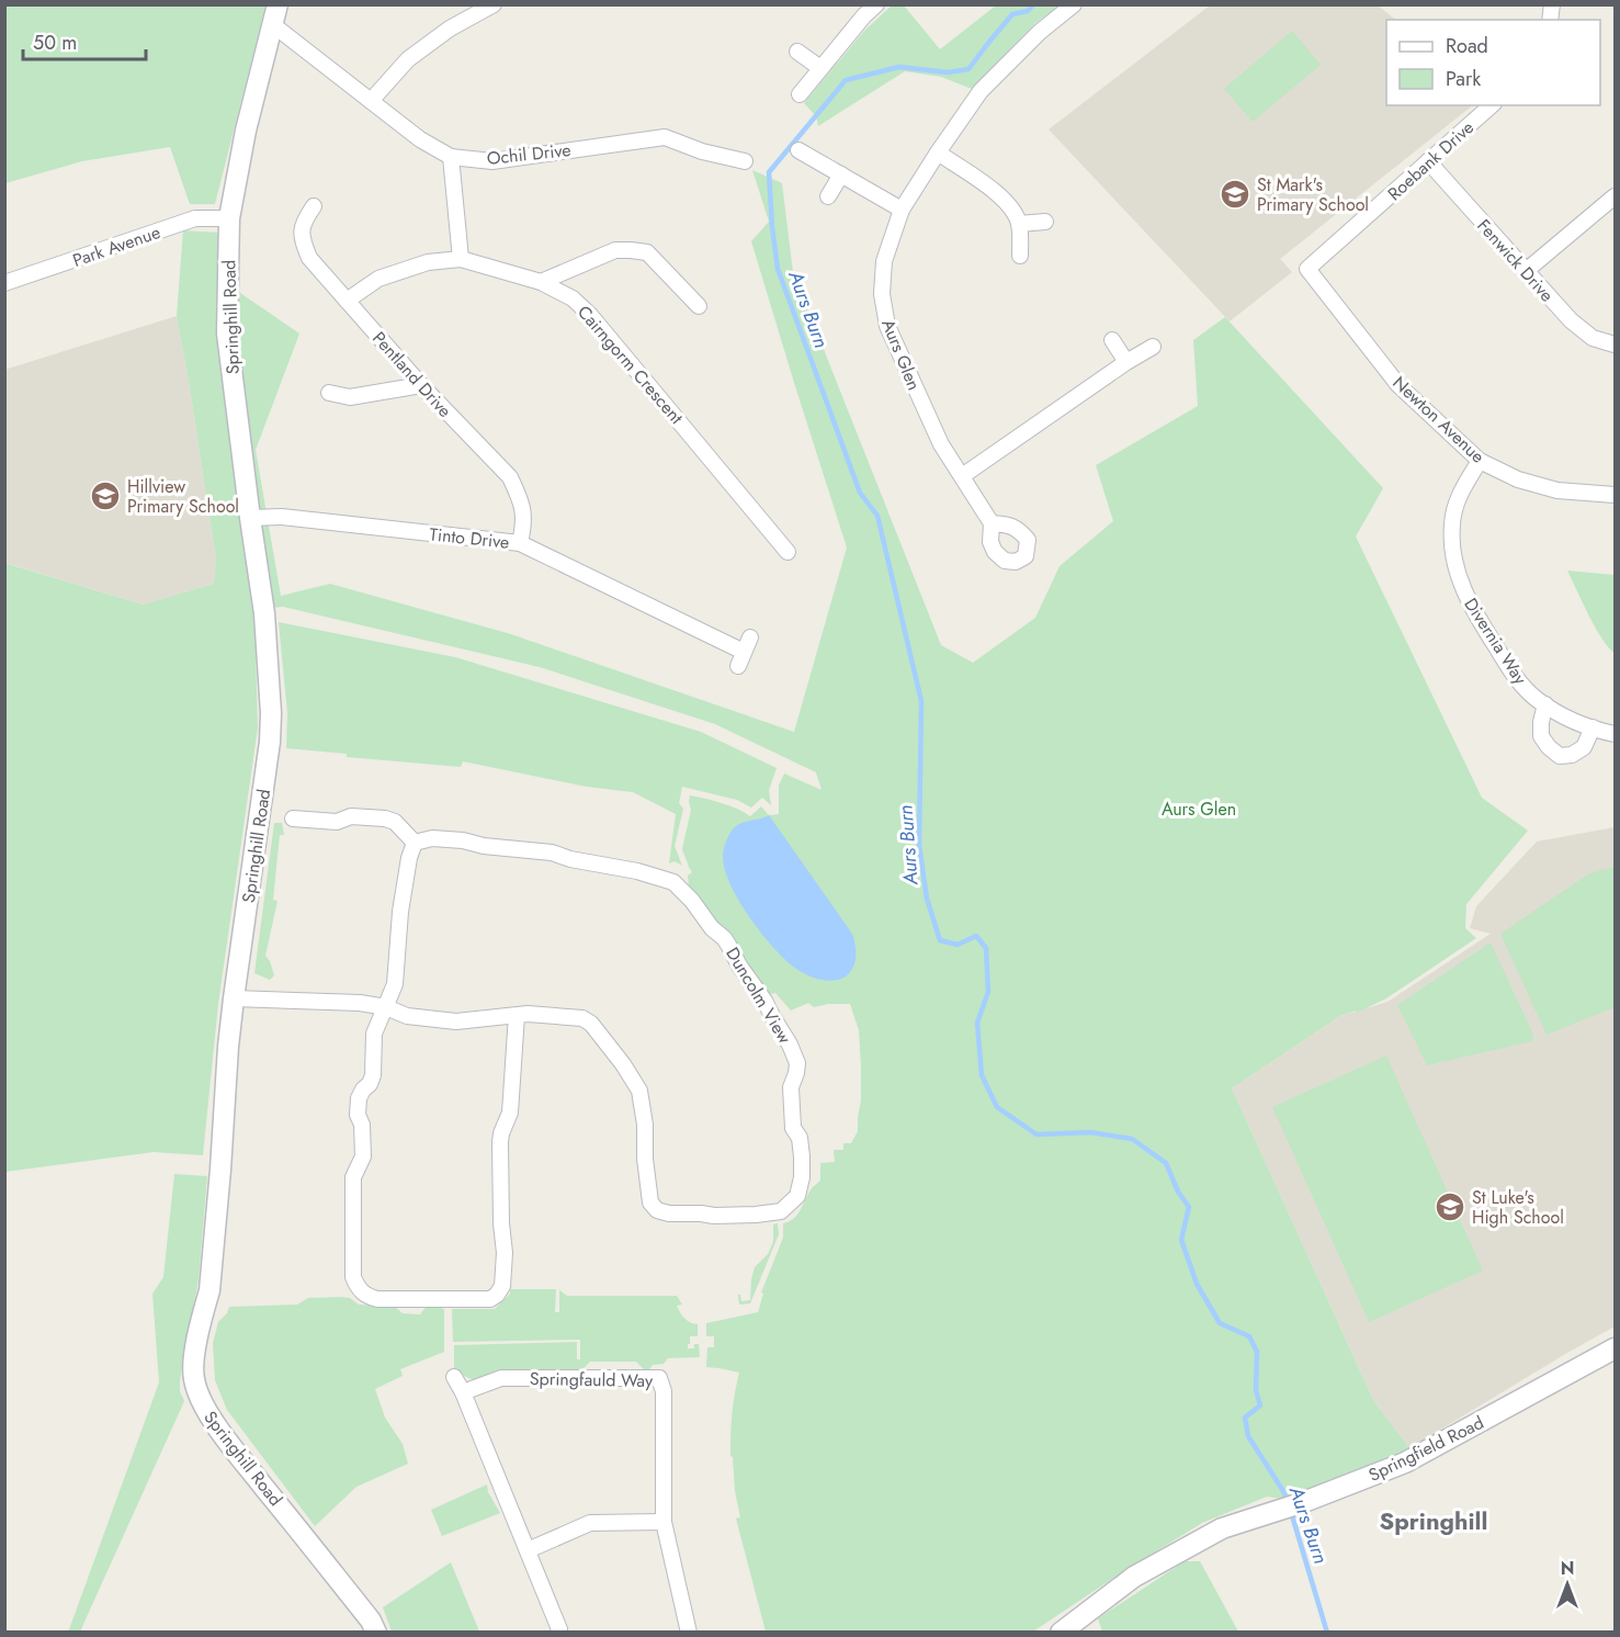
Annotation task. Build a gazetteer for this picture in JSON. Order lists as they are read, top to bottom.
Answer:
{
  "streets": {
    "street": [
      "Ochil Drive",
      "Roebank Drive",
      "Park Avenue",
      "Fenwick Drive",
      "Springhill Road",
      "Aurs Glen",
      "Cairngorm Crescent",
      "Pentland Drive",
      "Newton Avenue",
      "Tinto Drive",
      "Divernia Way",
      "Duncolm View",
      "Springfauld Way",
      "Springfield Road"
    ]
  },
  "crossings": [
    ["Ochil Drive", "Springhill Road"],
    ["Roebank Drive", "Fenwick Drive"],
    ["Roebank Drive", "Newton Avenue"],
    ["Park Avenue", "Springhill Road"],
    ["Springhill Road", "Tinto Drive"],
    ["Springhill Road", "Duncolm View"],
    ["Cairngorm Crescent", "Pentland Drive"],
    ["Pentland Drive", "Tinto Drive"],
    ["Newton Avenue", "Divernia Way"]
  ],
  "districts": ["Springhill"],
  "water": ["Aurs Burn"],
  "parks": ["Aurs Glen"],
  "places": {
    "school or university": ["St Mark's Primary School", "Hillview Primary School", "St Luke's High School"]
  },
  "legend": ["Road", "Park"],
  "scale_bar": "50 m",
  "north": "top"
}
